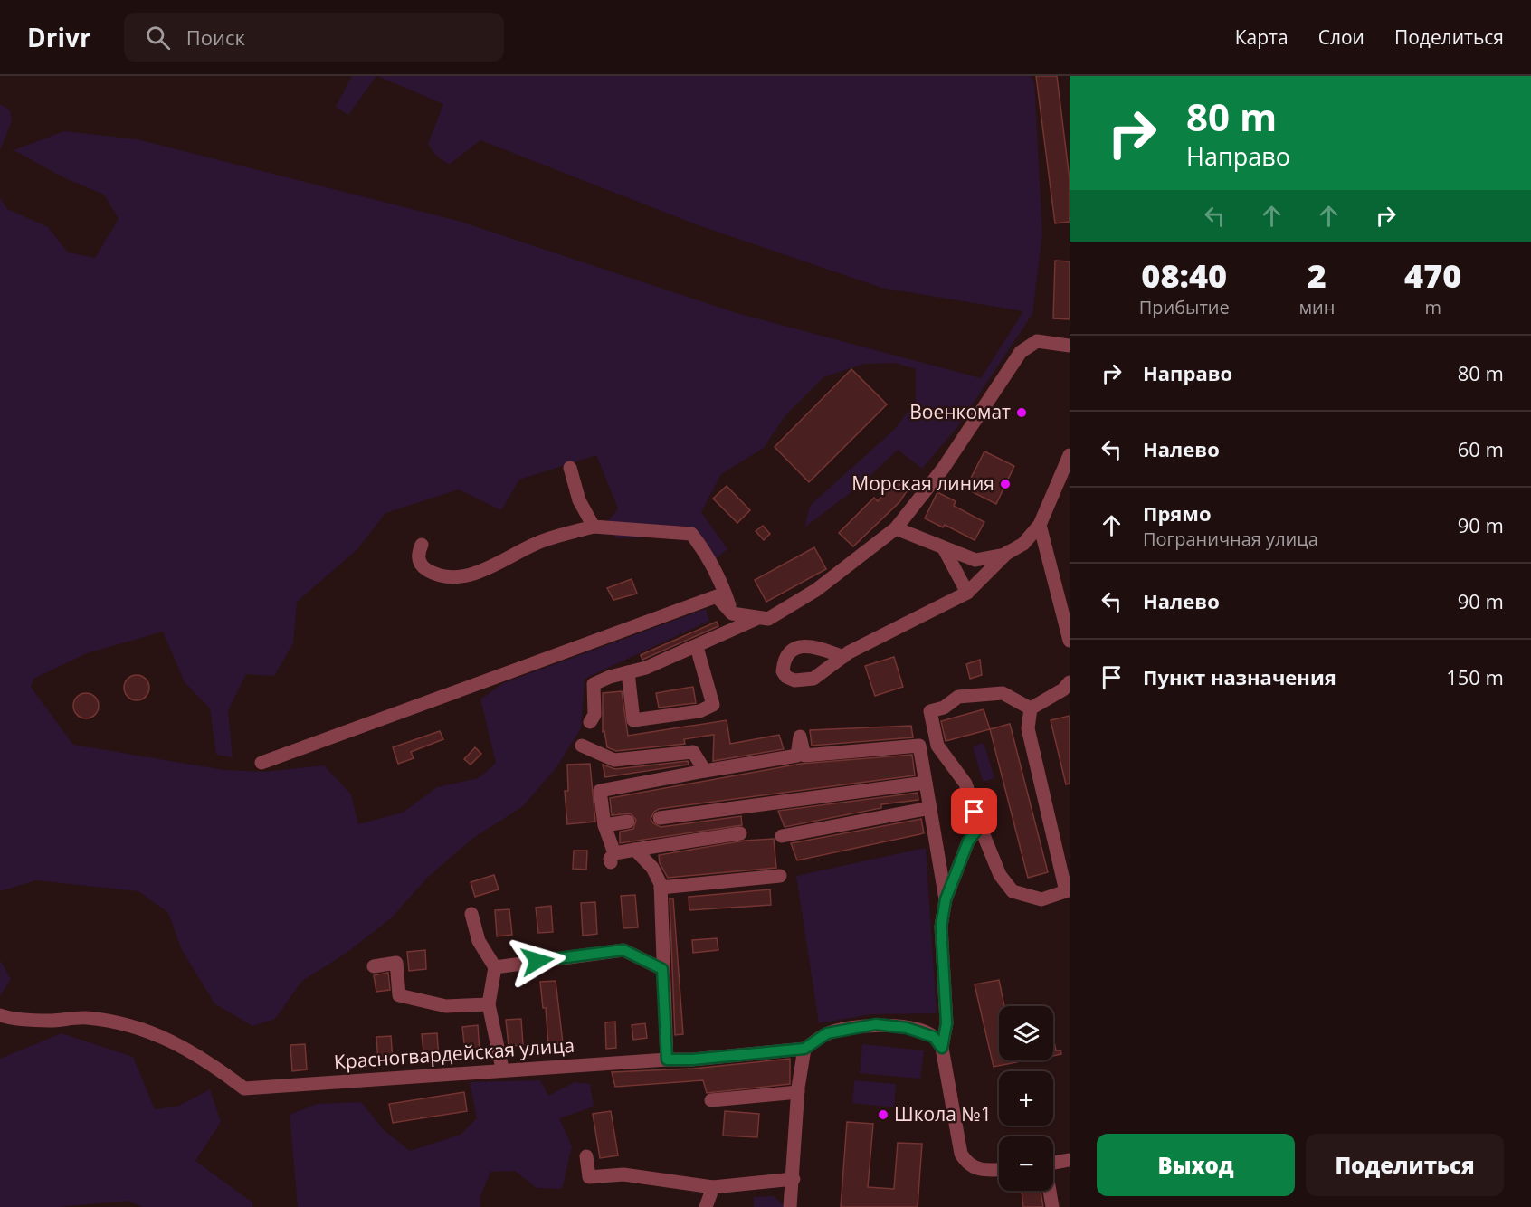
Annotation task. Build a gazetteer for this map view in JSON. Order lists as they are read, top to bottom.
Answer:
{
  "streets": {
    "street": ["Красногвардейская улица"]
  },
  "places": ["Военкомат", "Морская линия", "Школа №1"],
  "page": {
    "header": "Drivr",
    "search": "Поиск",
    "nav": ["Карта", "Слои", "Поделиться"],
    "turn": ["80 m", "Направо"],
    "eta": [
      "08:40",
      "Прибытие",
      "2",
      "мин",
      "470",
      "m"
    ],
    "list": [
      {
        "name": "Направо",
        "value": "80 m"
      },
      {
        "name": "Налево",
        "value": "60 m"
      },
      {
        "name": "Прямо",
        "note": "Пограничная улица",
        "value": "90 m"
      },
      {
        "name": "Налево",
        "value": "90 m"
      },
      {
        "name": "Пункт назначения",
        "value": "150 m"
      }
    ],
    "map_buttons": ["+", "−"],
    "buttons": ["Выход", "Поделиться"]
  }
}
